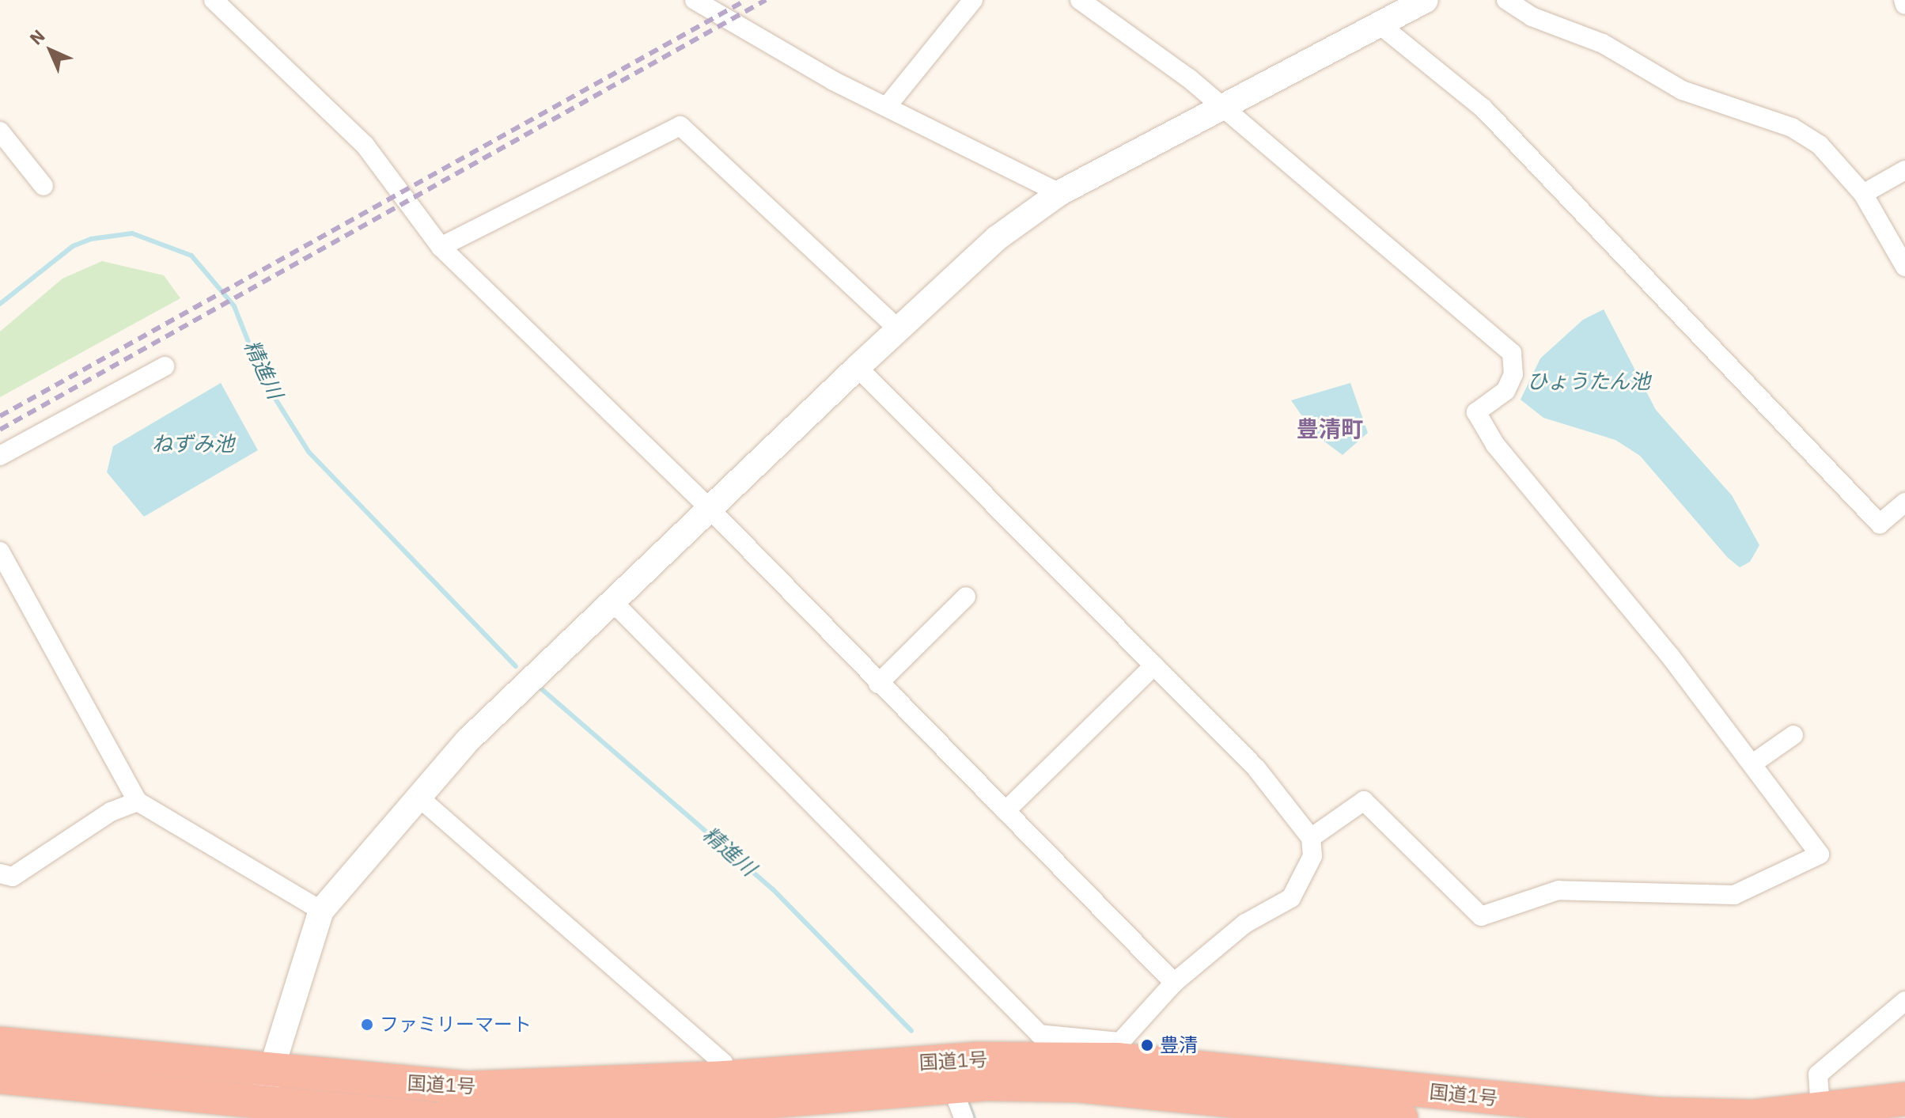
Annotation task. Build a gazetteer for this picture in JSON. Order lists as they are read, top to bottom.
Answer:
{
  "streets": {
    "highway": ["国道1号"]
  },
  "districts": ["豊清町"],
  "water": ["精進川", "ひょうたん池", "ねずみ池"],
  "places": ["ファミリーマート", "豊清"],
  "north": "top left"
}
